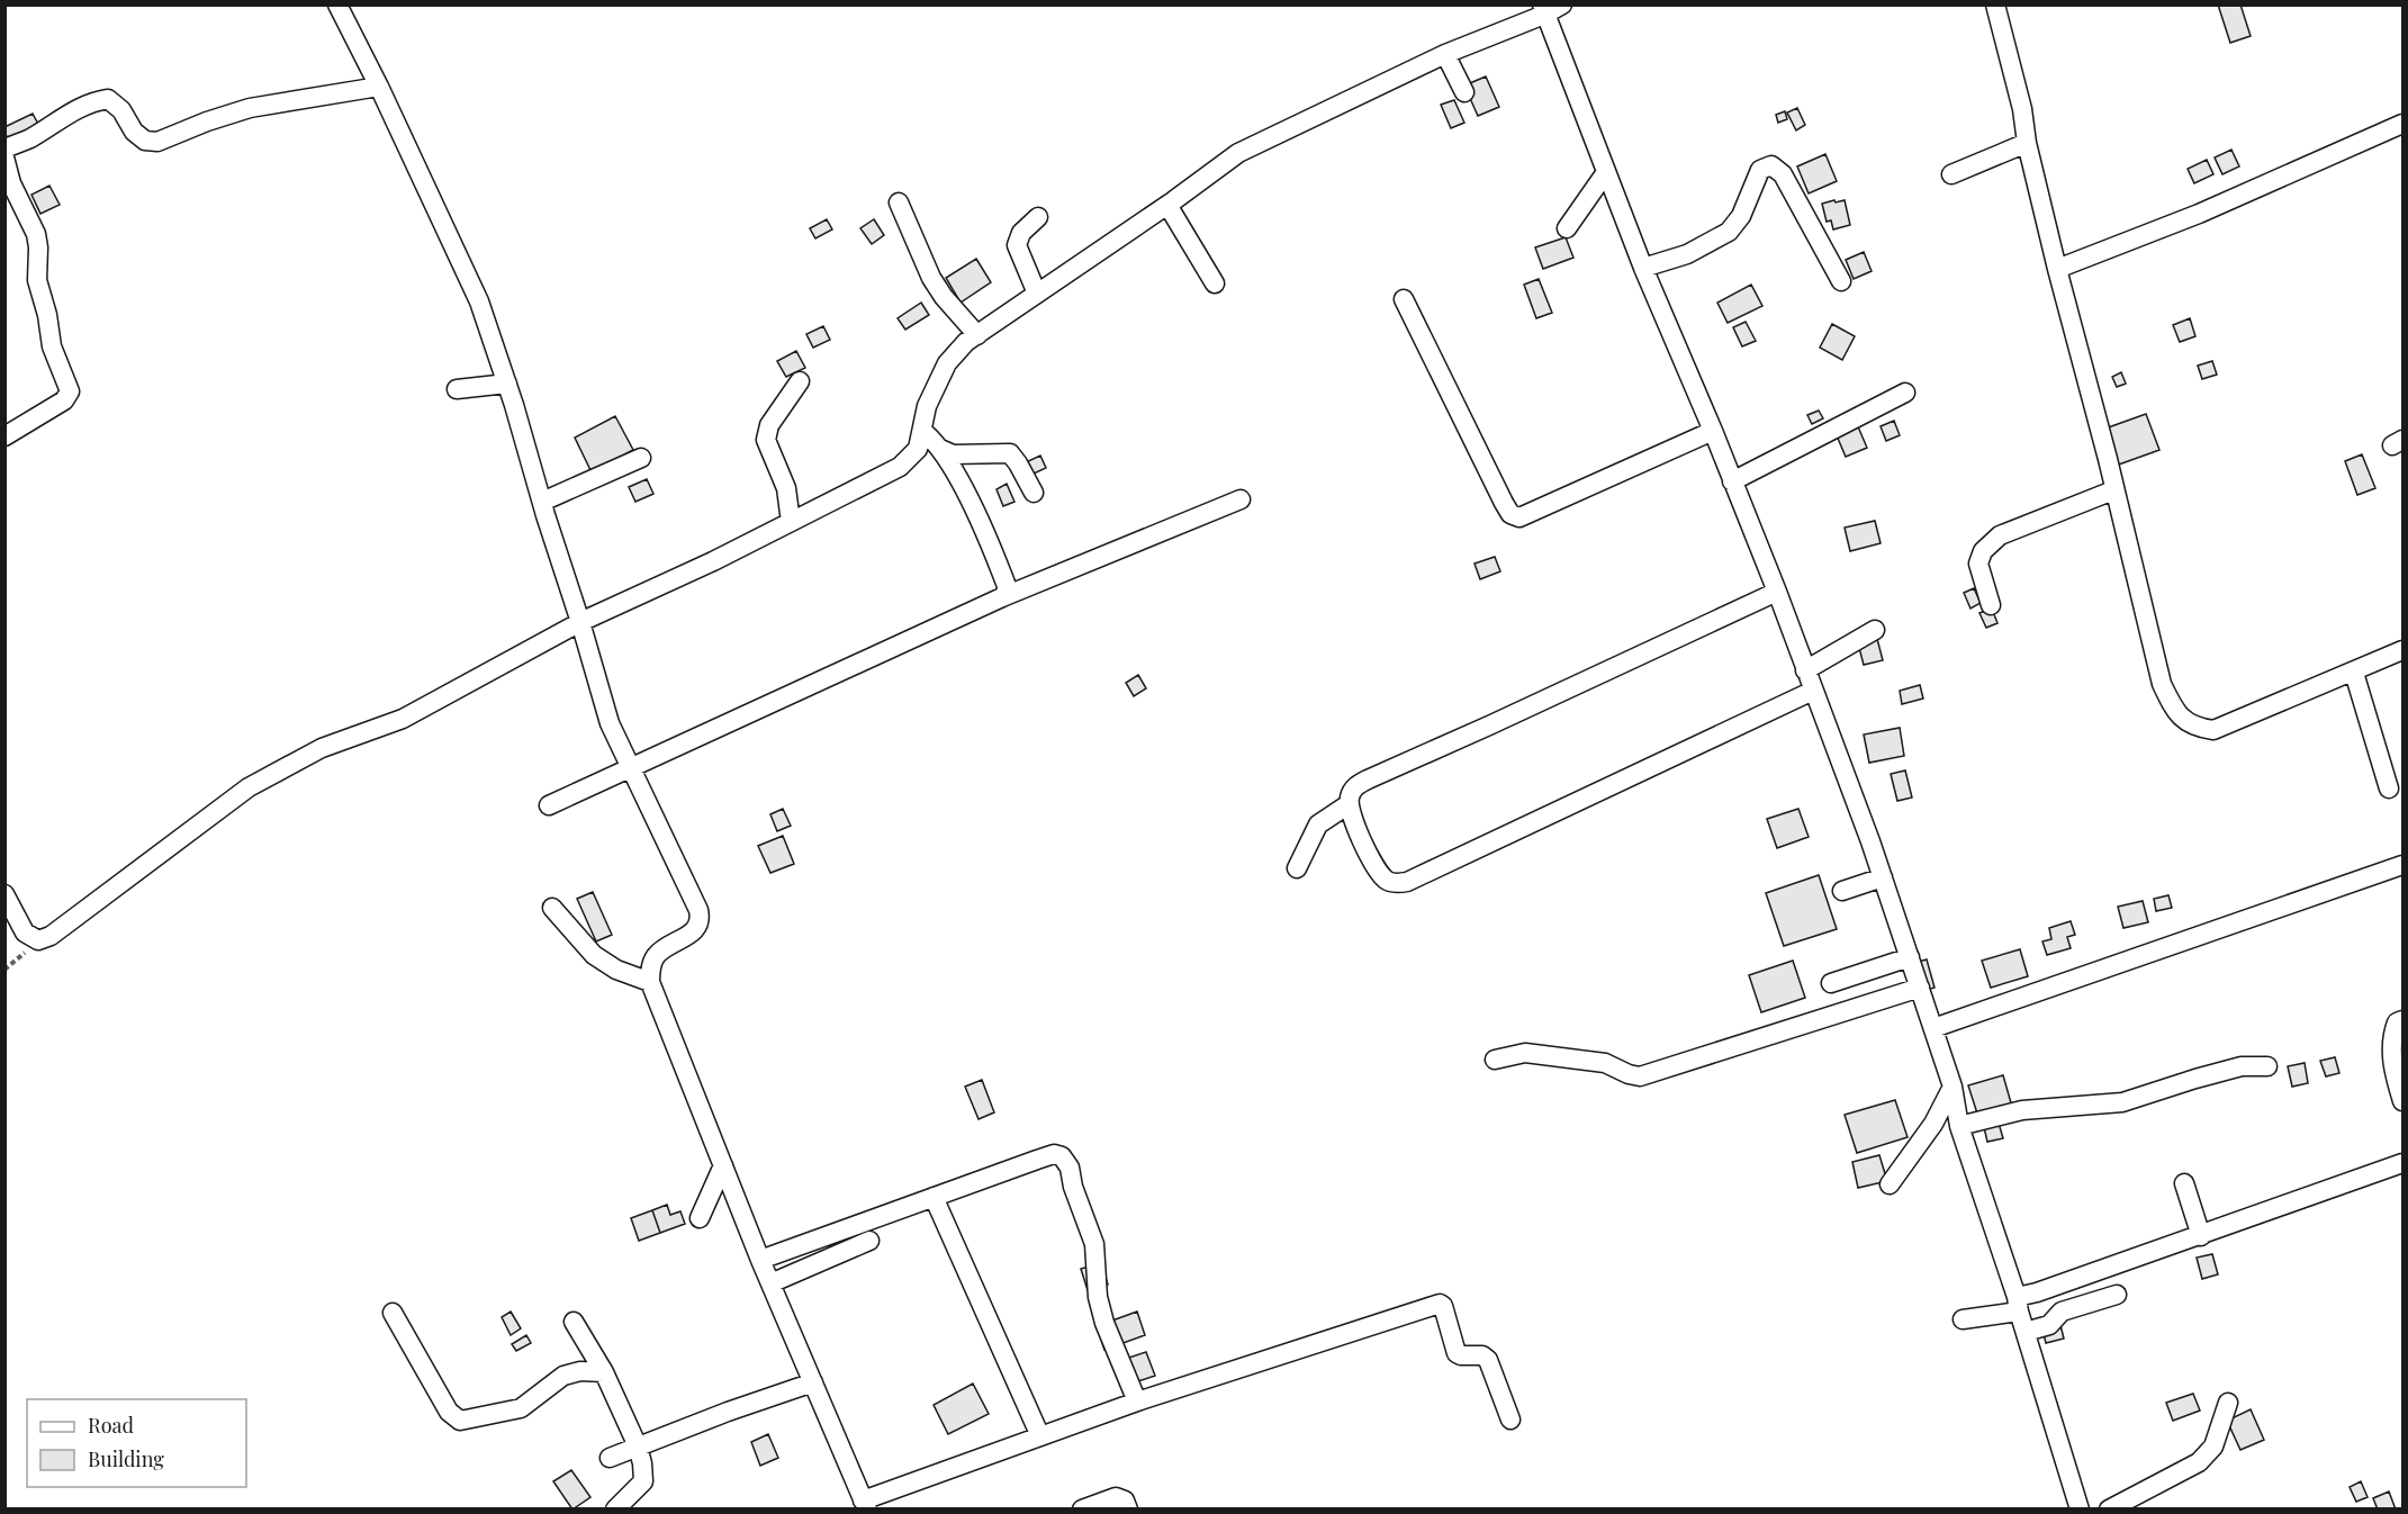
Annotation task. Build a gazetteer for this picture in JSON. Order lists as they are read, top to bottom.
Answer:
{
  "legend": ["Road", "Building"]
}
